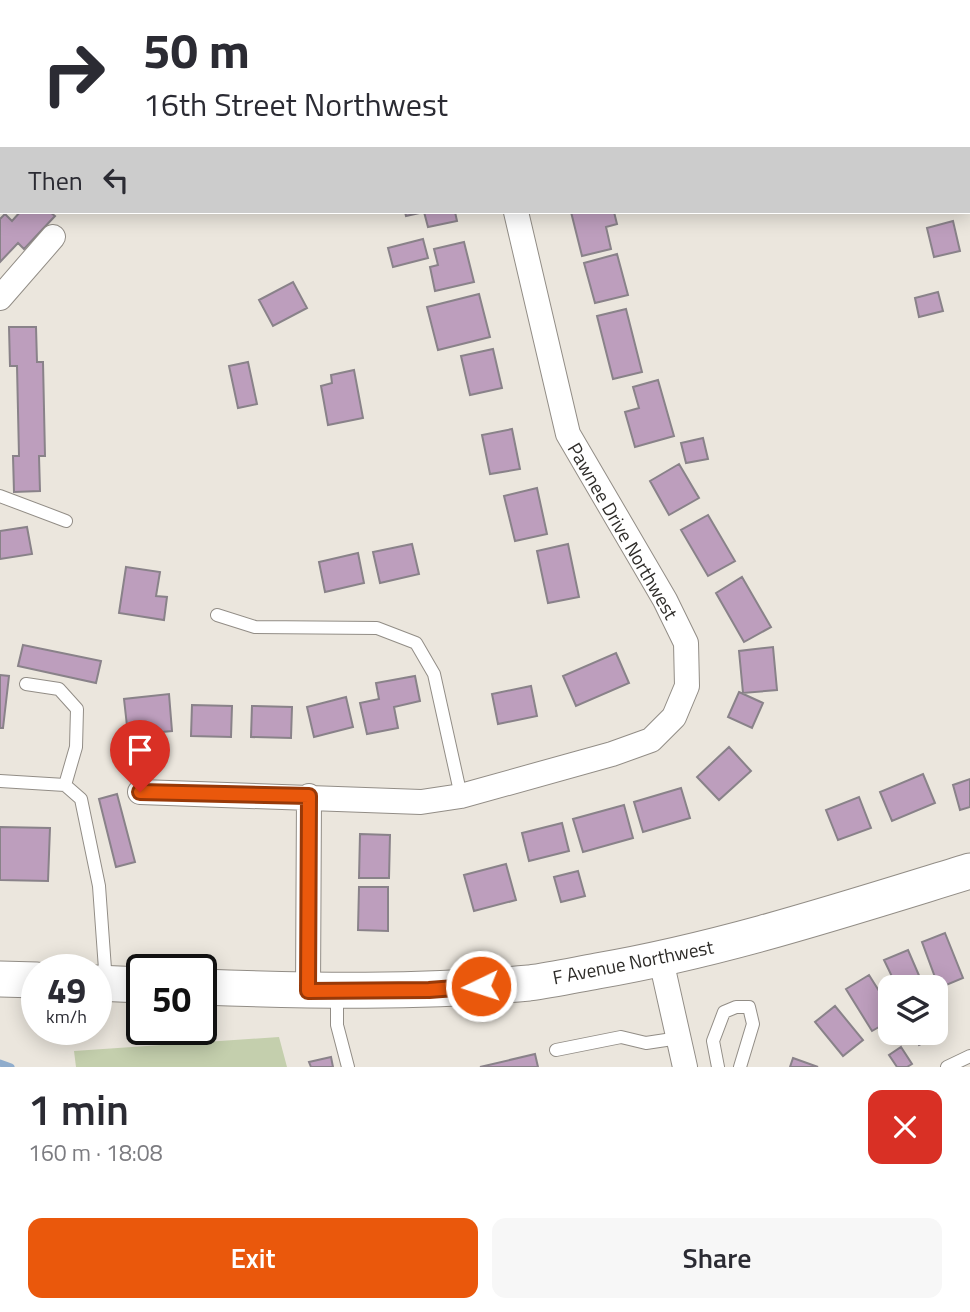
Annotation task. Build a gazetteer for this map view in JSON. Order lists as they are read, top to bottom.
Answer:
{
  "streets": {
    "main road": ["F Avenue Northwest"],
    "street": ["Pawnee Drive Northwest"]
  },
  "page": {
    "turn": ["50 m", "16th Street Northwest"],
    "then": "Then",
    "speed": "49 km/h",
    "limit": "50",
    "heading": ["1 min", "160 m · 18:08"],
    "buttons": ["Exit", "Share"]
  }
}
